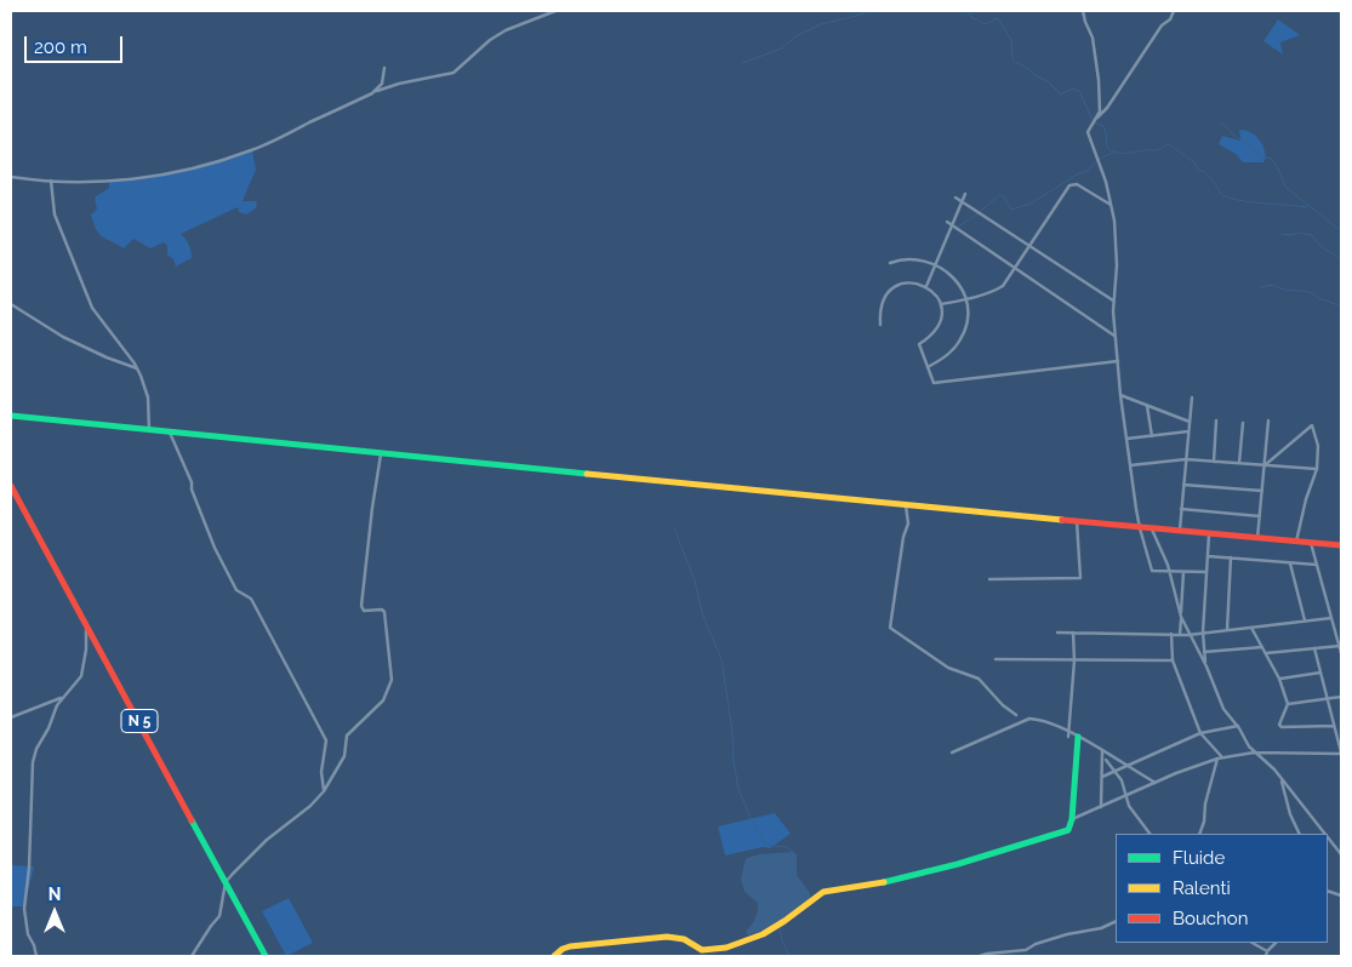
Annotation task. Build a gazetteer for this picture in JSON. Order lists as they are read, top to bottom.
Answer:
{
  "streets": {
    "main road": ["N 5"]
  },
  "legend": ["Fluide", "Ralenti", "Bouchon"],
  "scale_bar": "200 m",
  "north": "top"
}
